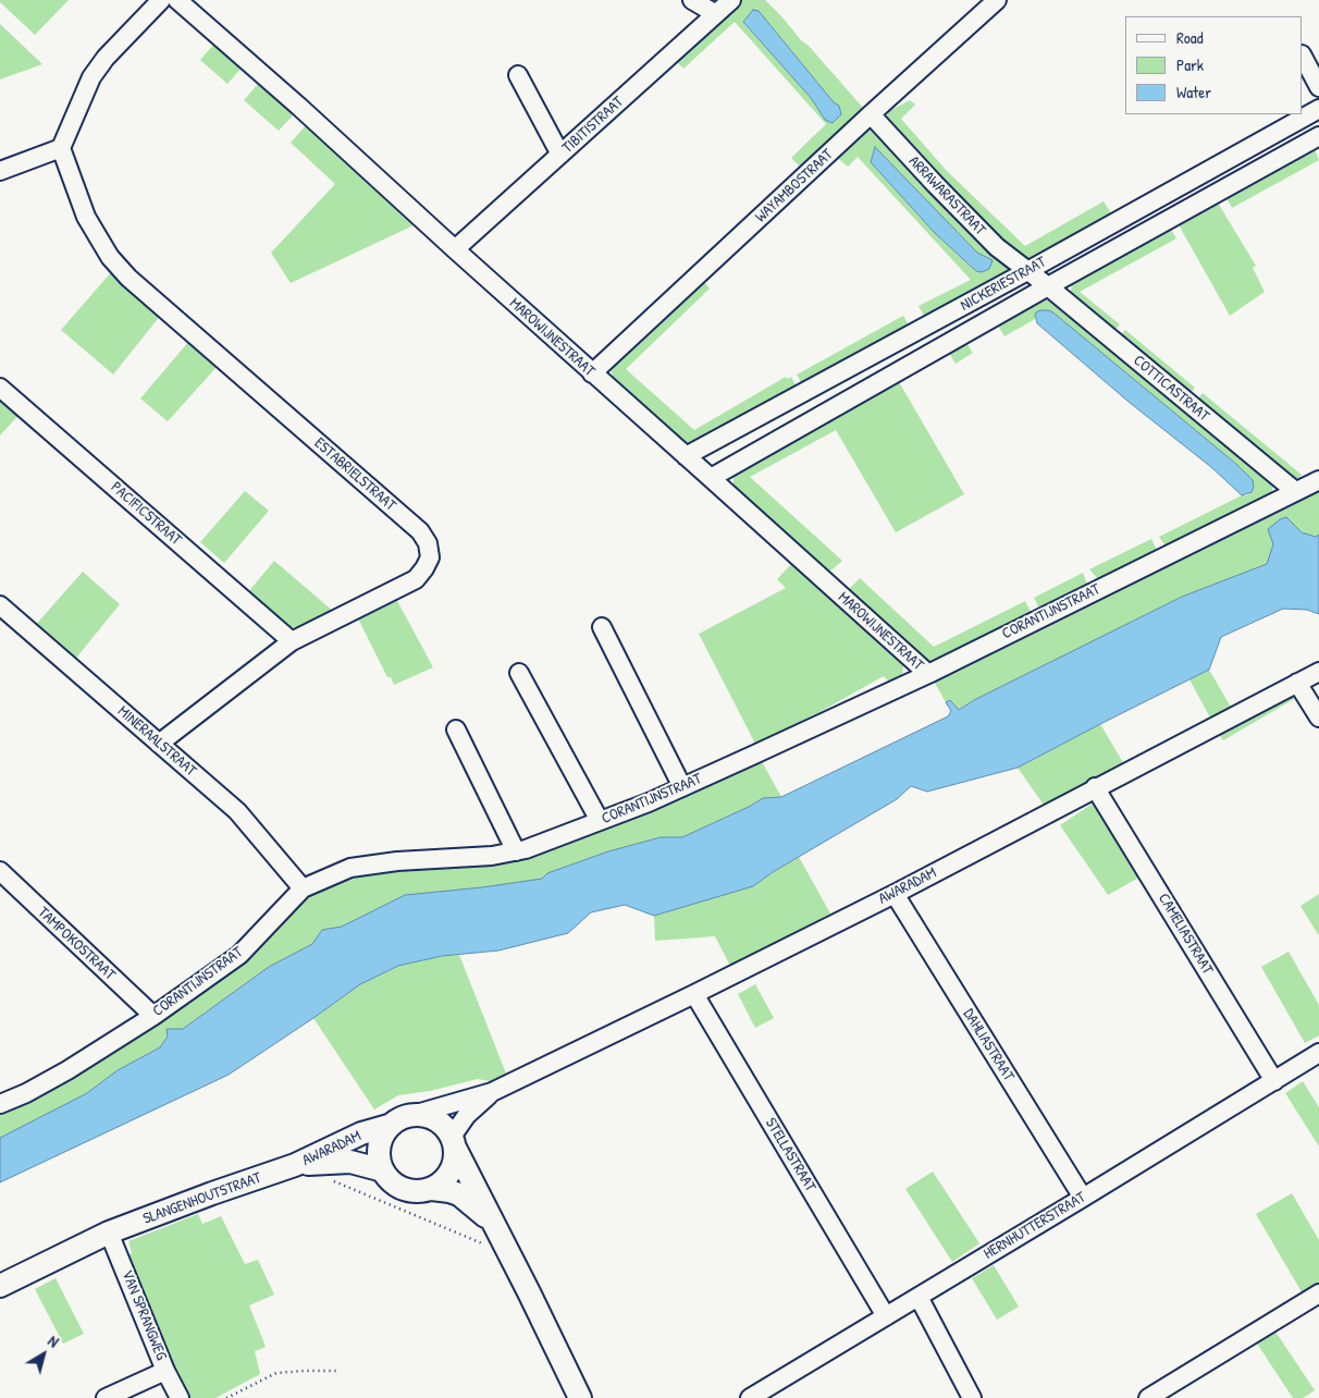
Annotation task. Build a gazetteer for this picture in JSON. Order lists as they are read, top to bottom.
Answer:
{
  "streets": {
    "main road": ["AWARADAM", "SLANGENHOUTSTRAAT"],
    "street": [
      "TIBITISTRAAT",
      "WAYAMBOSTRAAT",
      "ARRAWARASTRAAT",
      "NICKERIESTRAAT",
      "MAROWIJNESTRAAT",
      "COTTICASTRAAT",
      "ESTABRIELSTRAAT",
      "PACIFICSTRAAT",
      "CORANTIJNSTRAAT",
      "MINERAALSTRAAT",
      "CAMELIASTRAAT",
      "TAMPOKOSTRAAT",
      "DAHLIASTRAAT",
      "STELLASTRAAT",
      "HERNHUTTERSTRAAT",
      "VAN SPRANGWEG"
    ]
  },
  "crossings": [
    ["TIBITISTRAAT", "MAROWIJNESTRAAT"],
    ["WAYAMBOSTRAAT", "ARRAWARASTRAAT"],
    ["WAYAMBOSTRAAT", "MAROWIJNESTRAAT"],
    ["ARRAWARASTRAAT", "NICKERIESTRAAT"],
    ["ARRAWARASTRAAT", "COTTICASTRAAT"],
    ["NICKERIESTRAAT", "MAROWIJNESTRAAT"],
    ["NICKERIESTRAAT", "COTTICASTRAAT"],
    ["MAROWIJNESTRAAT", "CORANTIJNSTRAAT"],
    ["COTTICASTRAAT", "CORANTIJNSTRAAT"],
    ["ESTABRIELSTRAAT", "PACIFICSTRAAT"],
    ["ESTABRIELSTRAAT", "MINERAALSTRAAT"],
    ["CORANTIJNSTRAAT", "MINERAALSTRAAT"],
    ["CORANTIJNSTRAAT", "TAMPOKOSTRAAT"],
    ["AWARADAM", "CAMELIASTRAAT"],
    ["AWARADAM", "DAHLIASTRAAT"],
    ["AWARADAM", "STELLASTRAAT"],
    ["AWARADAM", "SLANGENHOUTSTRAAT"],
    ["CAMELIASTRAAT", "HERNHUTTERSTRAAT"],
    ["DAHLIASTRAAT", "HERNHUTTERSTRAAT"],
    ["STELLASTRAAT", "HERNHUTTERSTRAAT"],
    ["SLANGENHOUTSTRAAT", "VAN SPRANGWEG"]
  ],
  "legend": ["Road", "Park", "Water"],
  "north": "top right"
}
